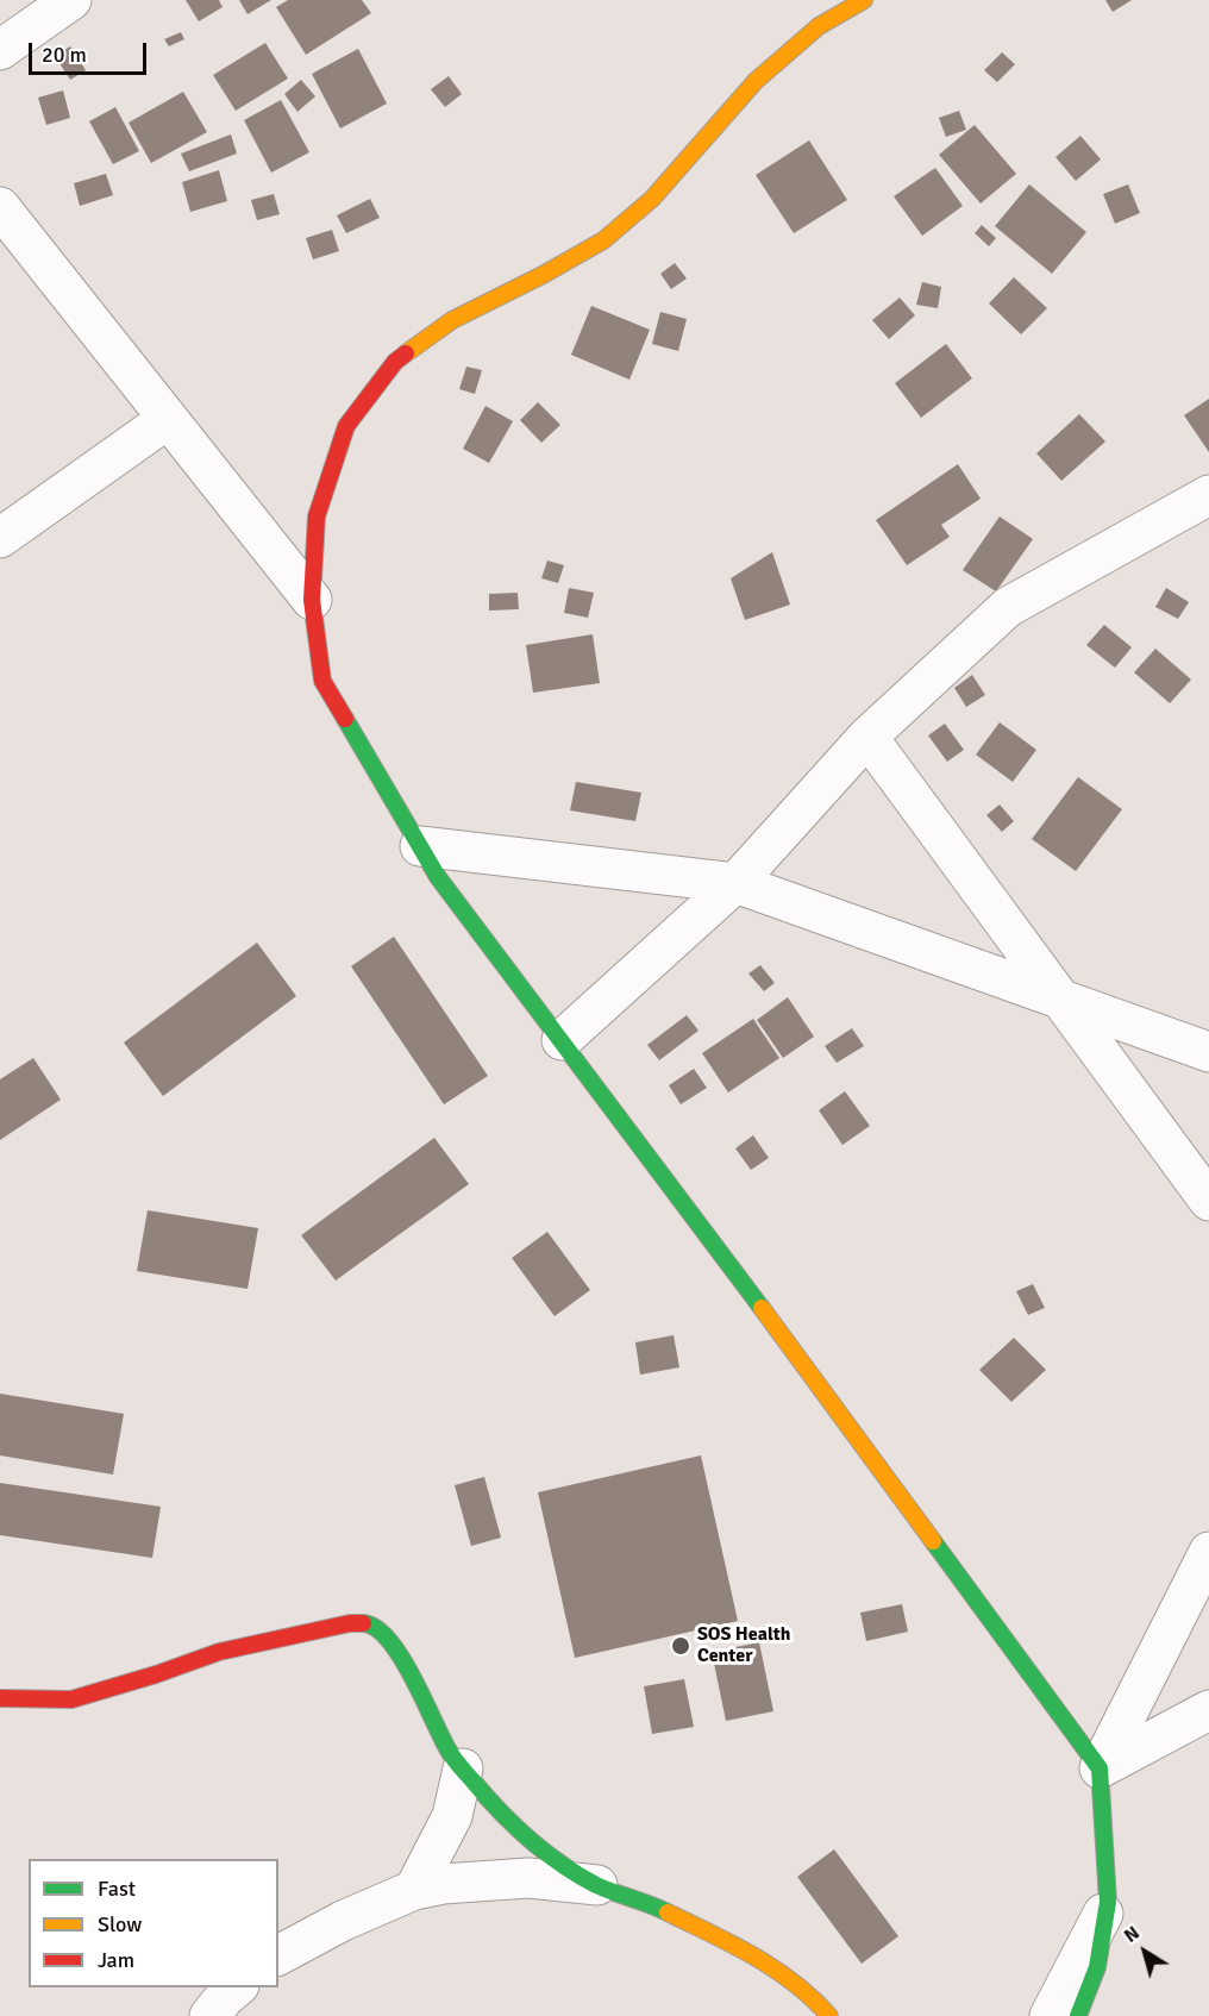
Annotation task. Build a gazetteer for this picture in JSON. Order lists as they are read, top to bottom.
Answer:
{
  "places": ["SOS Health Center"],
  "legend": ["Fast", "Slow", "Jam"],
  "scale_bar": "20 m",
  "north": "top left"
}
